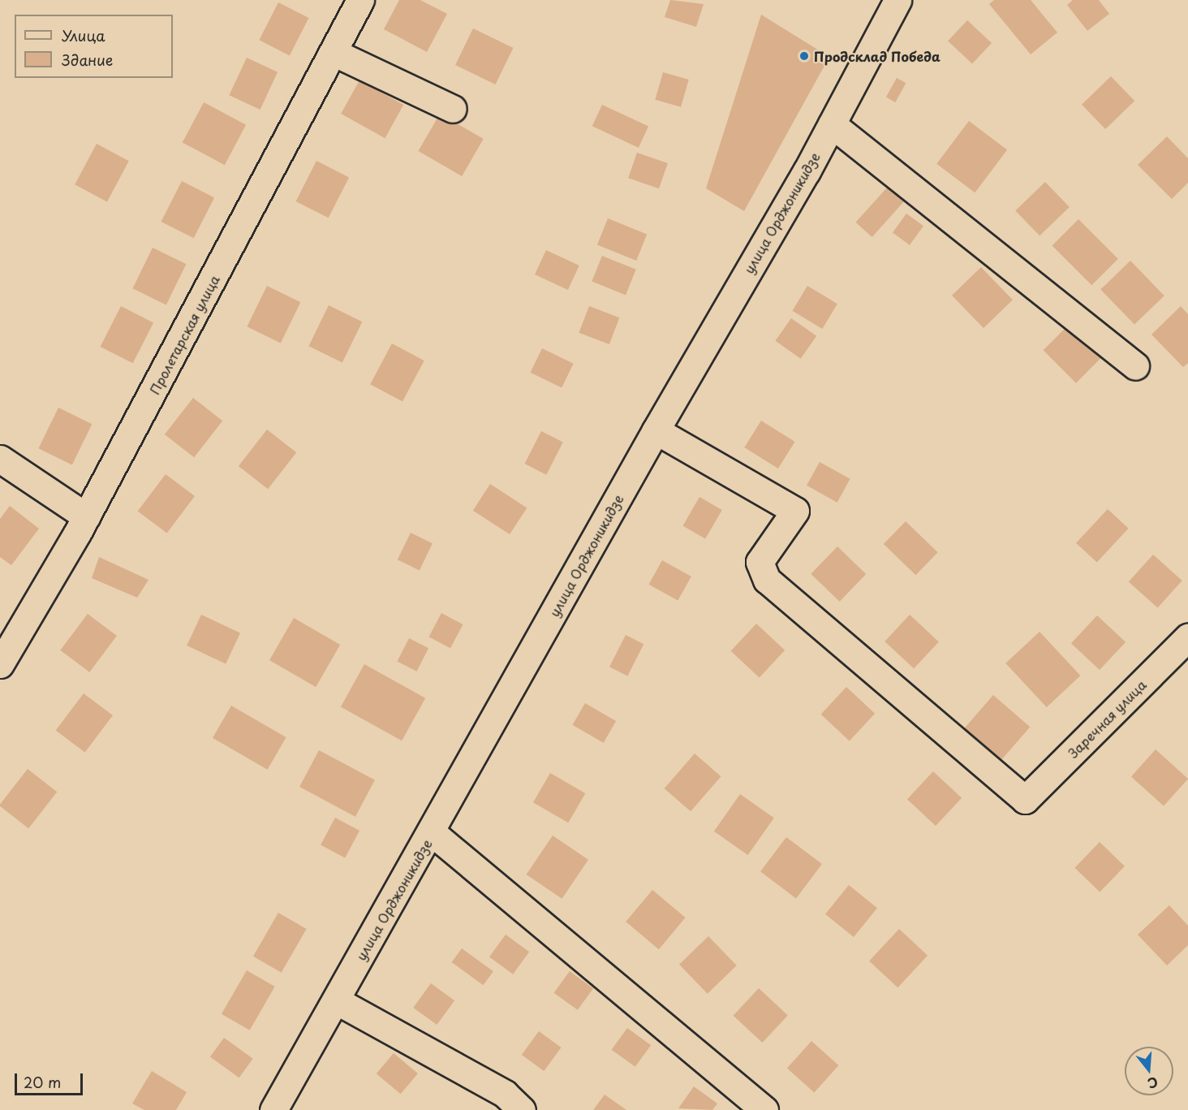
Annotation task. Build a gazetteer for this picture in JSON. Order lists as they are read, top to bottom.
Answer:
{
  "streets": {
    "street": ["улица Орджоникидзе", "Пролетарская улица", "Заречная улица"]
  },
  "crossings": [
    ["улица Орджоникидзе", "Заречная улица"]
  ],
  "places": ["Продсклад Победа"],
  "legend": ["Улица", "Здание"],
  "scale_bar": "20 m",
  "north": "bottom"
}
